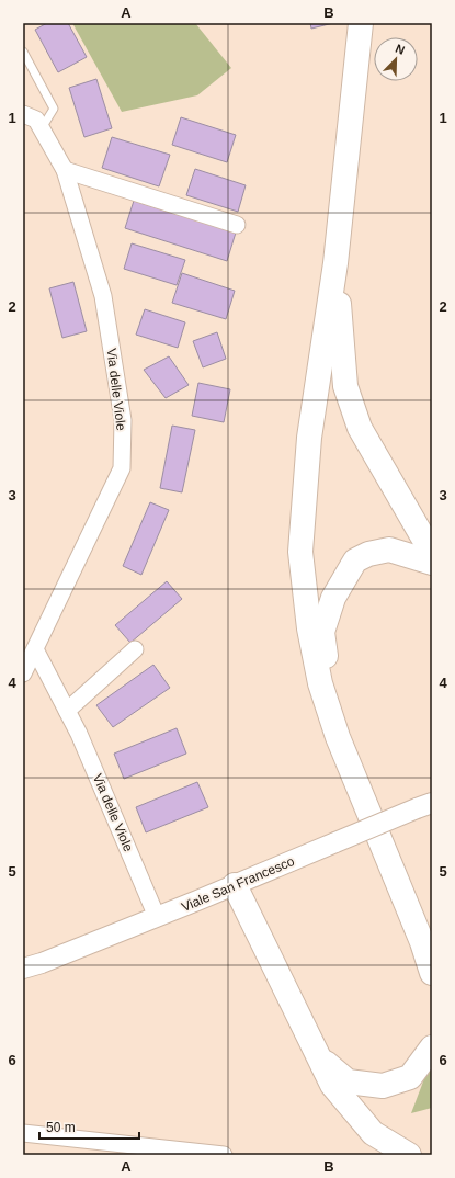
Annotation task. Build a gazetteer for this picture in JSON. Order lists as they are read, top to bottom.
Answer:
{
  "streets": {
    "street": ["Via delle Viole", "Viale San Francesco"]
  },
  "crossings": [
    ["Via delle Viole", "Viale San Francesco"]
  ],
  "scale_bar": "50 m",
  "north": "top right",
  "grid": {
    "columns": ["A", "B"],
    "rows": [
      "1",
      "2",
      "3",
      "4",
      "5",
      "6"
    ]
  }
}
